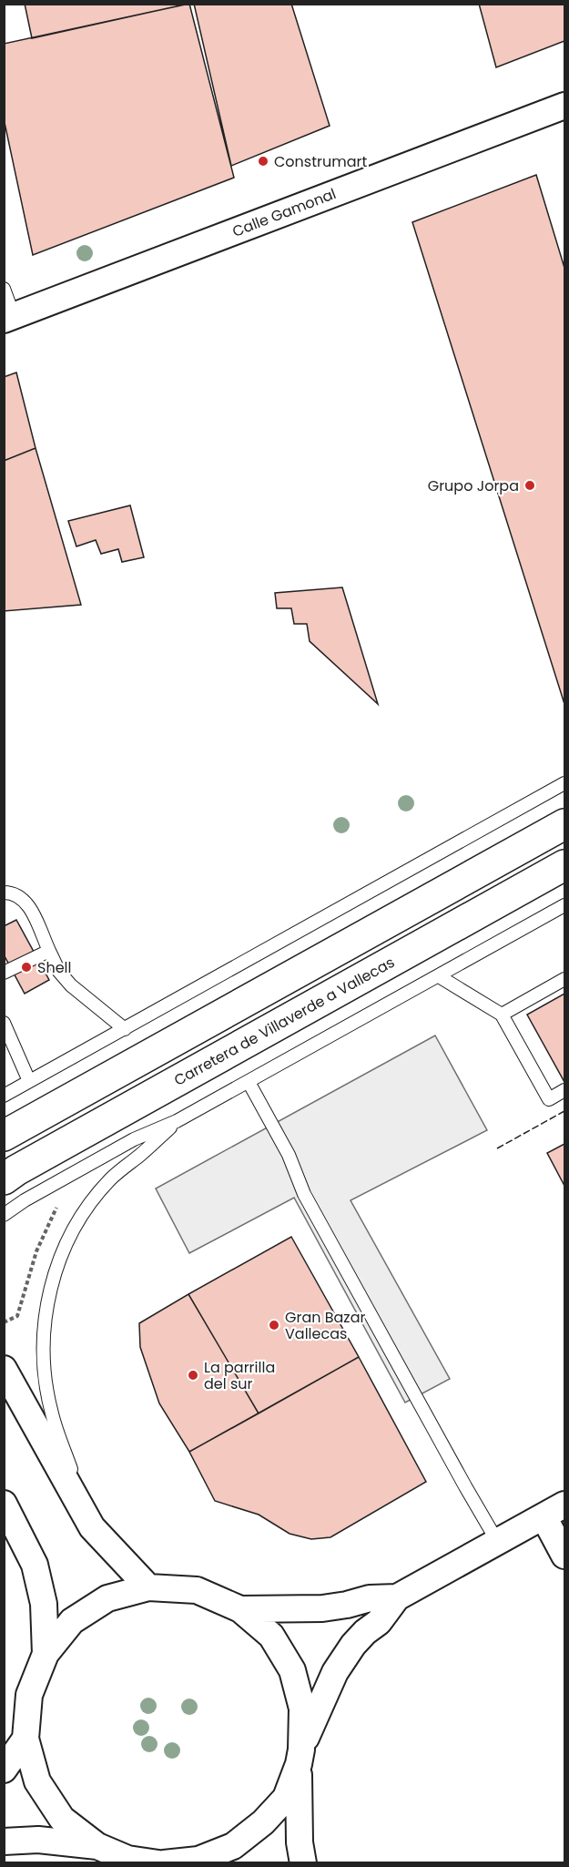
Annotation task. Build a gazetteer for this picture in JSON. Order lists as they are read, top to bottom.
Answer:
{
  "streets": {
    "main road": ["Carretera de Villaverde a Vallecas"],
    "street": ["Calle Gamonal"]
  },
  "places": [
    "Construmart",
    "Grupo Jorpa",
    "Shell",
    "Gran Bazar Vallecas",
    "La parrilla del sur"
  ]
}
